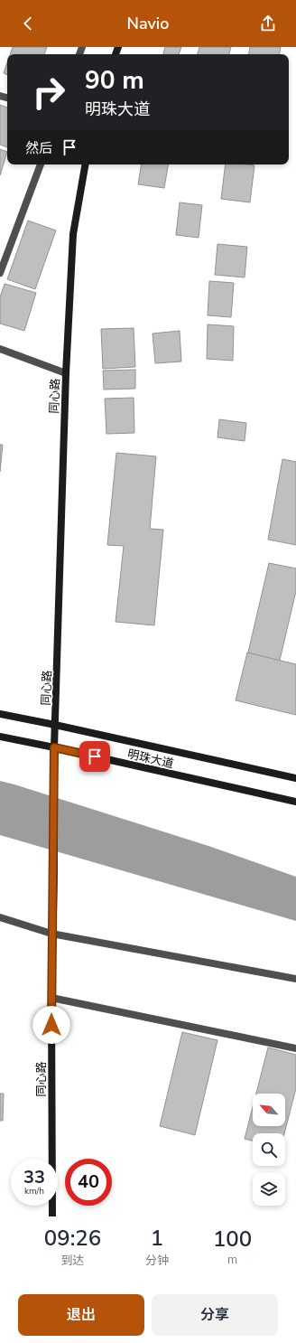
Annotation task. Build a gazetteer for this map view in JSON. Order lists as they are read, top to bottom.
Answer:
{
  "streets": {
    "street": ["同心路", "明珠大道"]
  },
  "crossings": [
    ["同心路", "明珠大道"]
  ],
  "north": "top left",
  "page": {
    "header": "Navio",
    "turn": ["90 m", "明珠大道"],
    "then": "然后",
    "speed": "33 km/h",
    "limit": "40",
    "eta": [
      "09:26",
      "到达",
      "1",
      "分钟",
      "100",
      "m"
    ],
    "buttons": ["退出", "分享"]
  }
}
